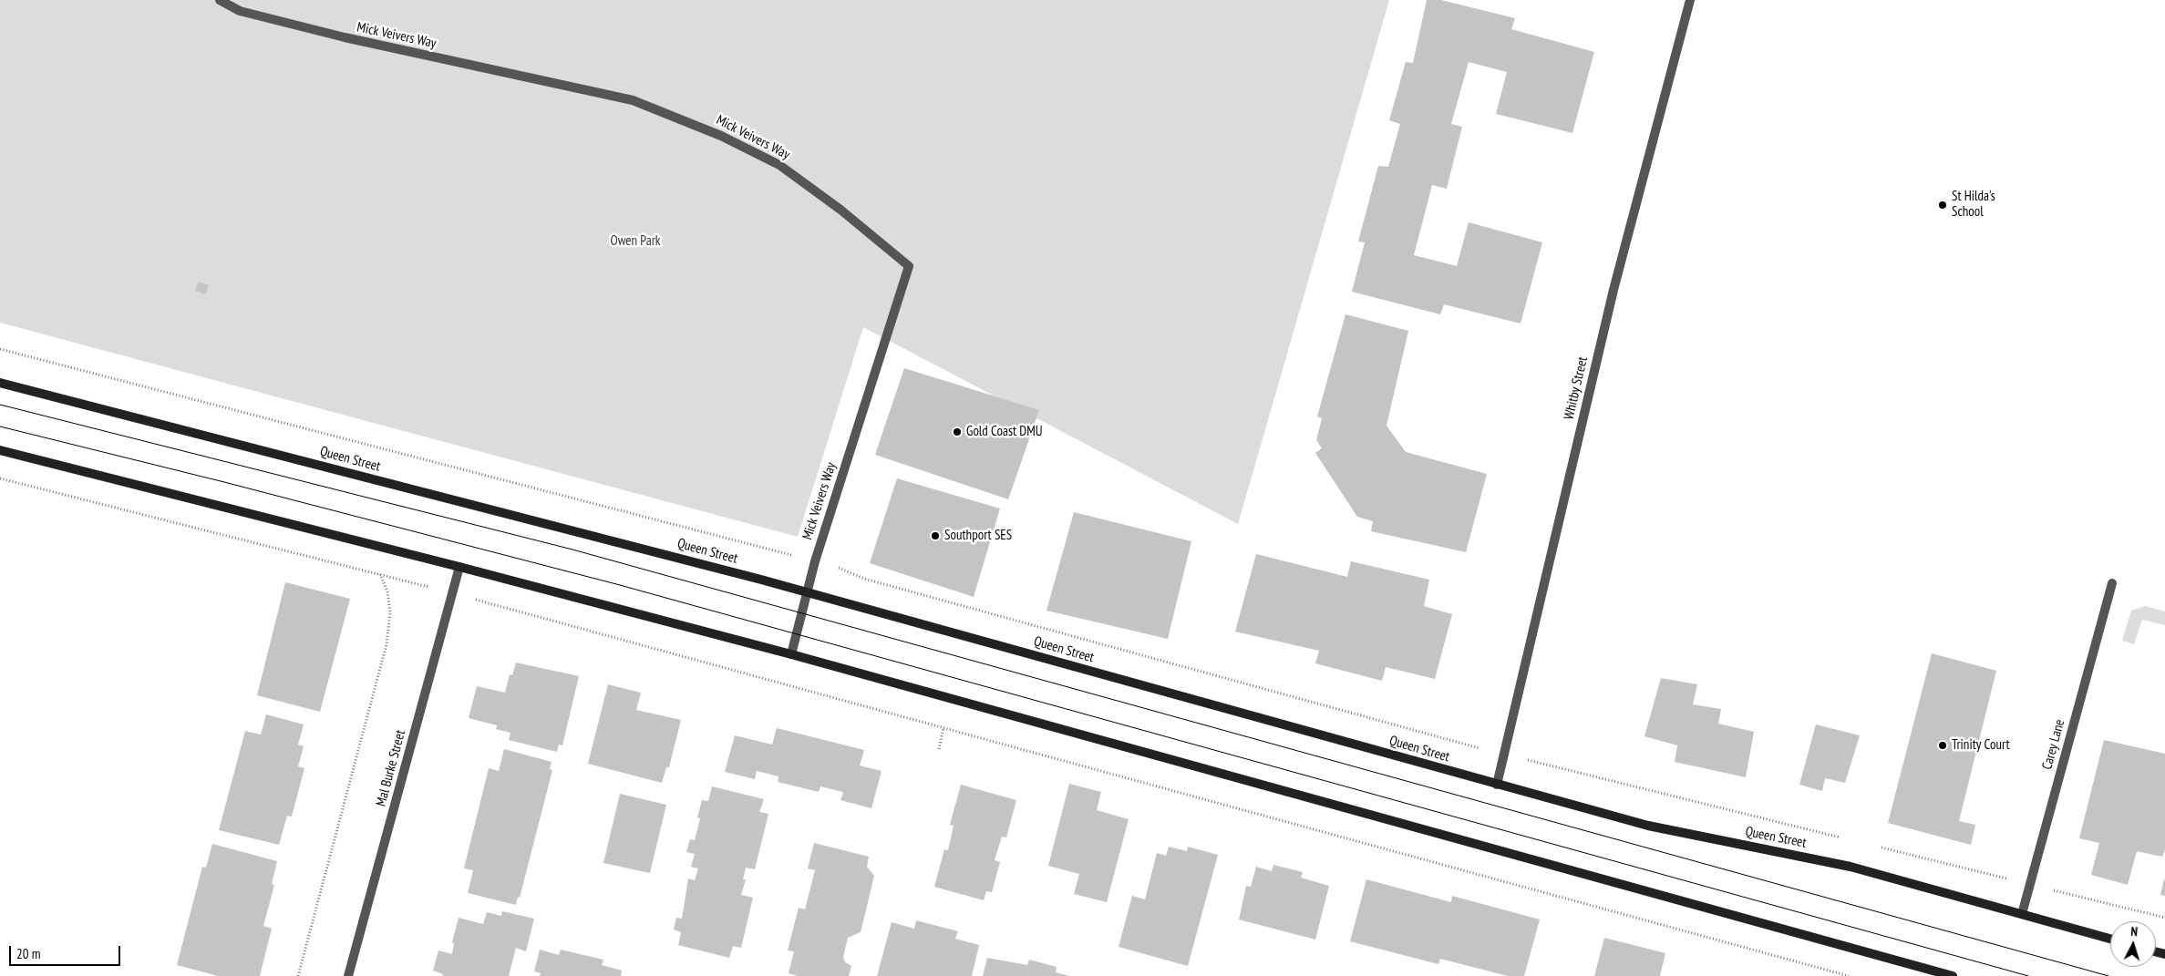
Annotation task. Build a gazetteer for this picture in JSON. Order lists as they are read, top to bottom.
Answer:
{
  "streets": {
    "street": [
      "Mick Veivers Way",
      "Whitby Street",
      "Queen Street",
      "Carey Lane",
      "Mal Burke Street"
    ]
  },
  "crossings": [
    ["Mick Veivers Way", "Queen Street"],
    ["Whitby Street", "Queen Street"],
    ["Queen Street", "Carey Lane"]
  ],
  "parks": ["Owen Park"],
  "places": [
    "St Hilda's School",
    "Gold Coast DMU",
    "Southport SES",
    "Trinity Court"
  ],
  "scale_bar": "20 m",
  "north": "top"
}
